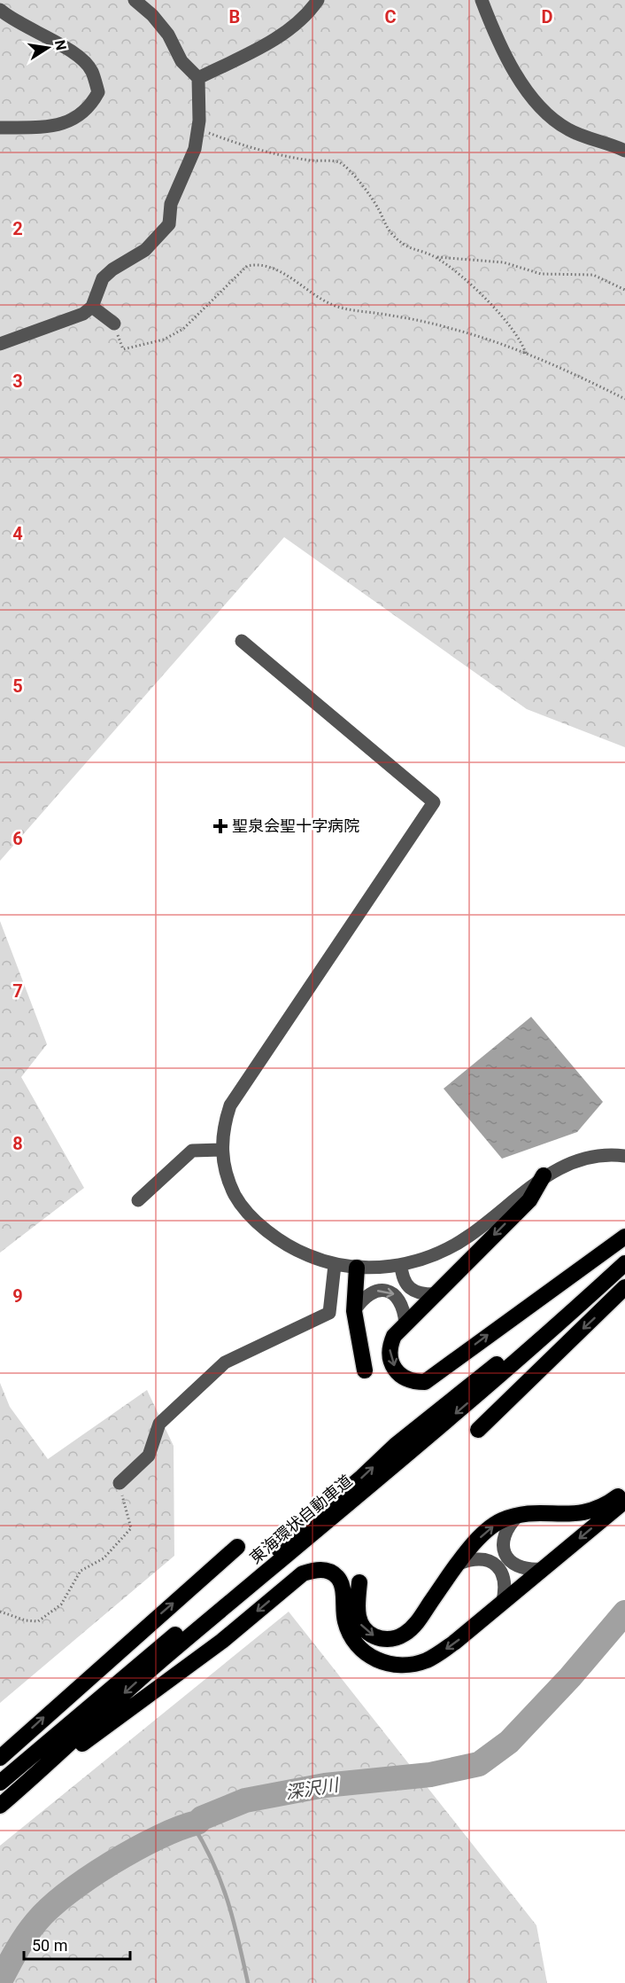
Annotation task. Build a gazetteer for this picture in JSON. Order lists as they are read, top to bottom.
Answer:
{
  "streets": {
    "highway": ["東海環状自動車道"]
  },
  "water": ["深沢川"],
  "places": {
    "health": ["聖泉会聖十字病院"]
  },
  "scale_bar": "50 m",
  "north": "right",
  "grid": {
    "columns": ["B", "C", "D"],
    "rows": [
      "2",
      "3",
      "4",
      "5",
      "6",
      "7",
      "8",
      "9"
    ]
  }
}
